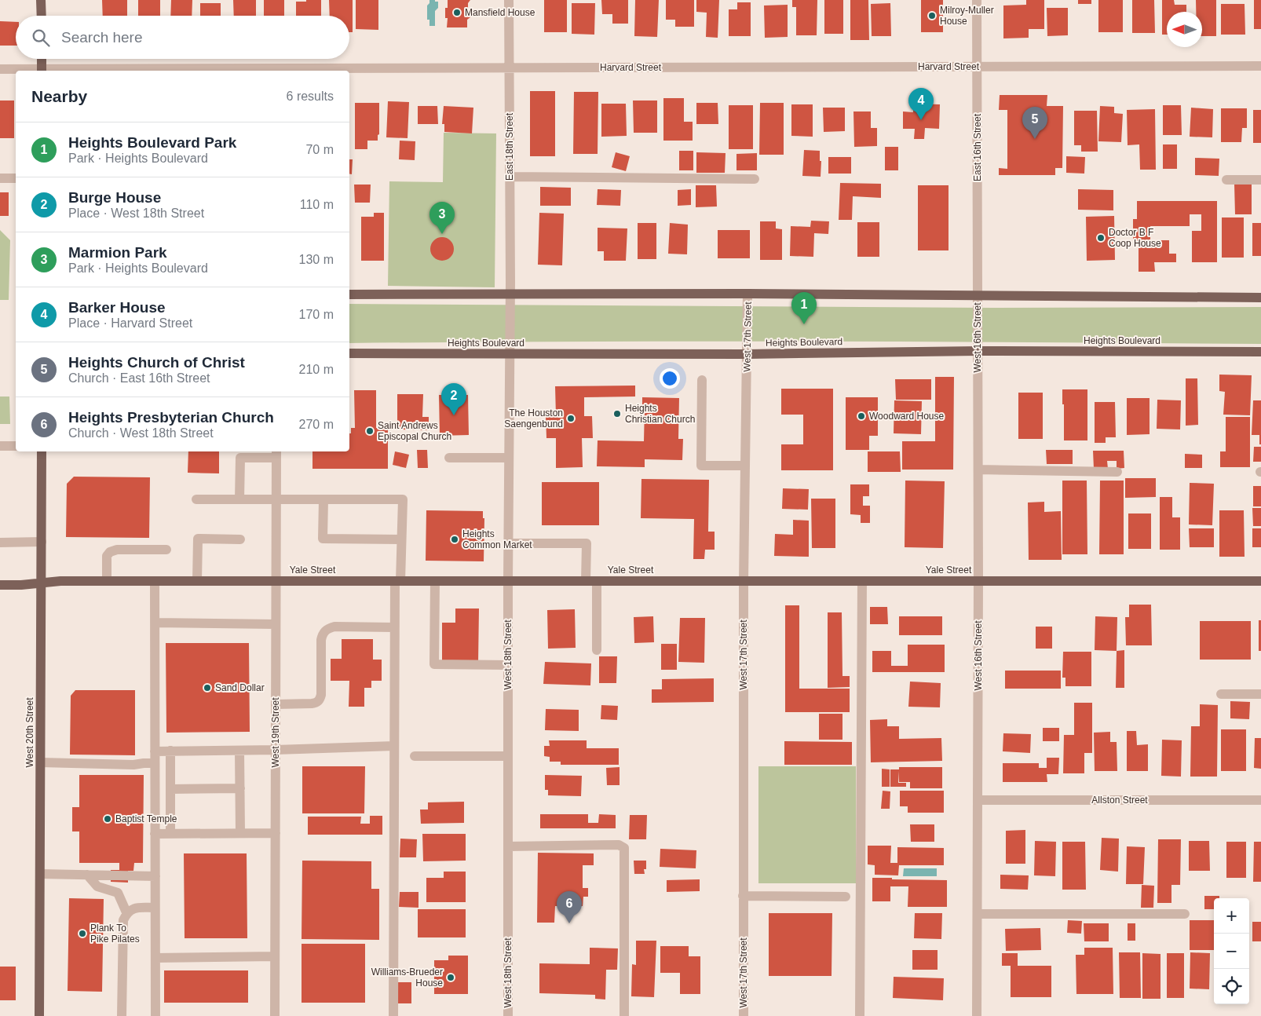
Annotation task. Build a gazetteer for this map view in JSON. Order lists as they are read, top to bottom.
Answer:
{
  "streets": {
    "main road": ["Heights Boulevard", "Yale Street", "West 20th Street"],
    "street": [
      "Harvard Street",
      "East 18th Street",
      "East 16th Street",
      "West 17th Street",
      "West 16th Street",
      "West 18th Street",
      "West 19th Street",
      "Allston Street"
    ]
  },
  "crossings": [
    ["Harvard Street", "East 18th Street"],
    ["Harvard Street", "East 16th Street"],
    ["East 18th Street", "West 18th Street"],
    ["East 16th Street", "West 16th Street"],
    ["West 17th Street", "Heights Boulevard"],
    ["West 17th Street", "Yale Street"],
    ["West 16th Street", "Heights Boulevard"],
    ["West 16th Street", "Yale Street"],
    ["West 16th Street", "Allston Street"],
    ["Heights Boulevard", "West 18th Street"],
    ["Yale Street", "West 18th Street"],
    ["Yale Street", "West 20th Street"],
    ["Yale Street", "West 19th Street"]
  ],
  "places": [
    "Mansfield House",
    "Milroy-Muller House",
    "Doctor B F Coop House",
    "Heights Christian Church",
    "Woodward House",
    "The Houston Saengenbund",
    "Saint Andrews Episcopal Church",
    "Heights Common Market",
    "Sand Dollar",
    "Baptist Temple",
    "Plank To Pike Pilates",
    "Williams-Brueder House"
  ],
  "north": "left",
  "page": {
    "search": "Search here",
    "heading": ["Nearby", "6 results"],
    "pins": [
      "4",
      "5",
      "3",
      "1",
      "2",
      "6"
    ],
    "list": [
      {
        "mark": "1",
        "name": "Heights Boulevard Park",
        "note": "Park · Heights Boulevard",
        "value": "70 m"
      },
      {
        "mark": "2",
        "name": "Burge House",
        "note": "Place · West 18th Street",
        "value": "110 m"
      },
      {
        "mark": "3",
        "name": "Marmion Park",
        "note": "Park · Heights Boulevard",
        "value": "130 m"
      },
      {
        "mark": "4",
        "name": "Barker House",
        "note": "Place · Harvard Street",
        "value": "170 m"
      },
      {
        "mark": "5",
        "name": "Heights Church of Christ",
        "note": "Church · East 16th Street",
        "value": "210 m"
      },
      {
        "mark": "6",
        "name": "Heights Presbyterian Church",
        "note": "Church · West 18th Street",
        "value": "270 m"
      }
    ],
    "map_buttons": ["+", "−"]
  }
}
